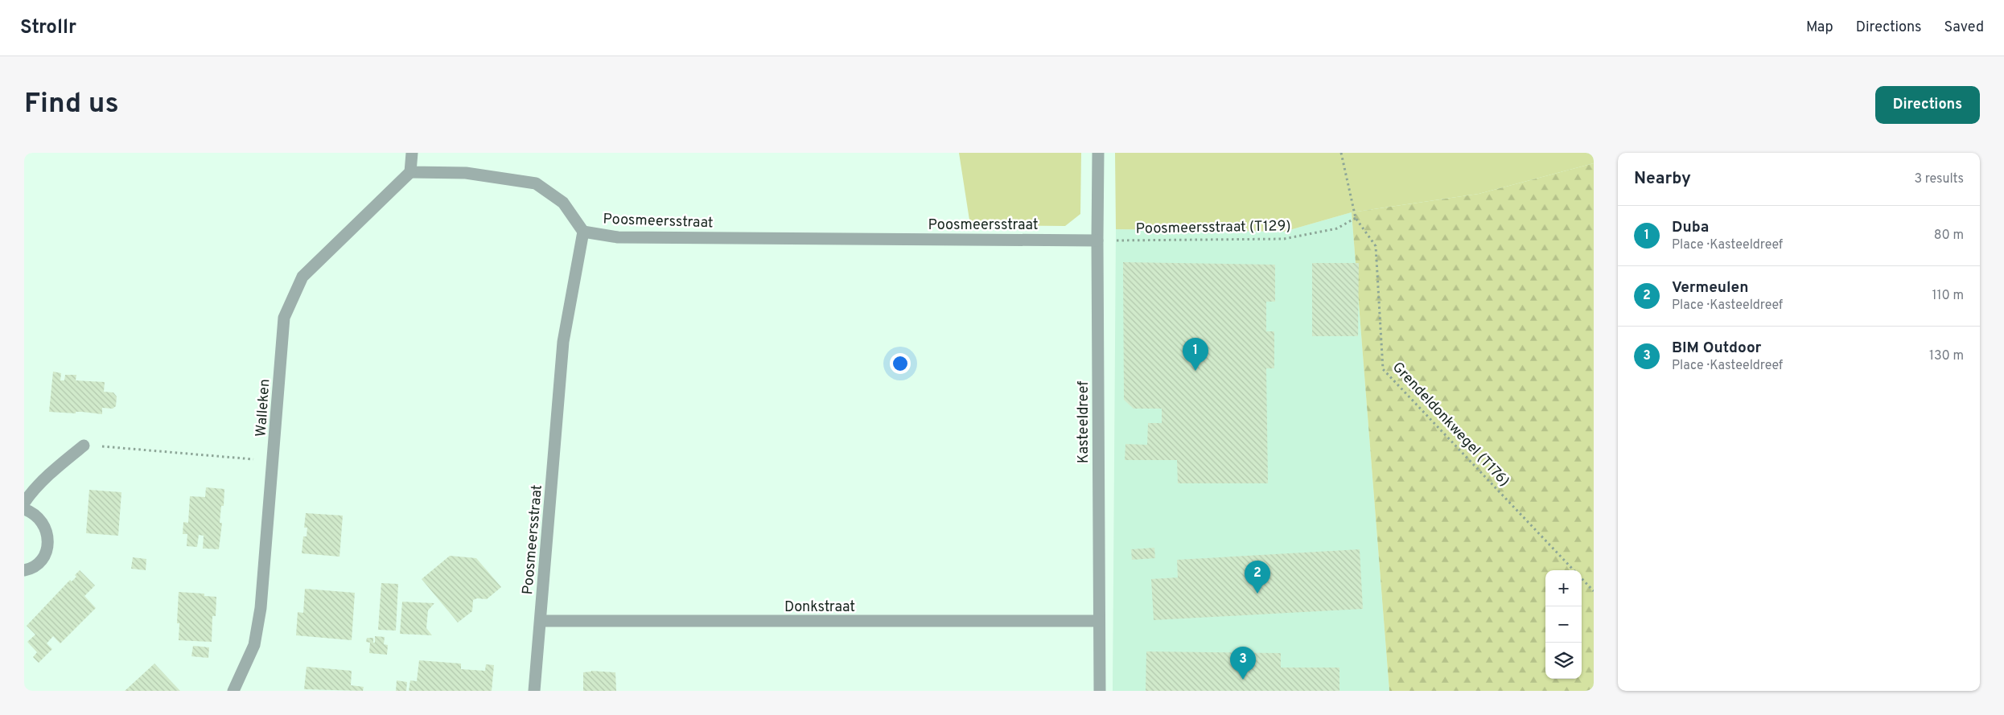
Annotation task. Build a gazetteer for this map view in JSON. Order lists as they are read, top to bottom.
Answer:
{
  "streets": {
    "street": [
      "Poosmeersstraat",
      "Walleken",
      "Kasteeldreef",
      "Donkstraat"
    ],
    "path": ["Poosmeersstraat (T129)", "Grendeldonkwegel (T176)"]
  },
  "crossings": [
    ["Poosmeersstraat", "Poosmeersstraat (T129)"],
    ["Poosmeersstraat", "Kasteeldreef"],
    ["Poosmeersstraat", "Donkstraat"],
    ["Poosmeersstraat (T129)", "Kasteeldreef"],
    ["Poosmeersstraat (T129)", "Grendeldonkwegel (T176)"],
    ["Kasteeldreef", "Donkstraat"]
  ],
  "page": {
    "header": "Strollr",
    "nav": ["Map", "Directions", "Saved"],
    "buttons": "Directions",
    "title": "Find us",
    "heading": ["Nearby", "3 results"],
    "list": [
      {
        "mark": "1",
        "name": "Duba",
        "note": "Place · Kasteeldreef",
        "value": "80 m"
      },
      {
        "mark": "2",
        "name": "Vermeulen",
        "note": "Place · Kasteeldreef",
        "value": "110 m"
      },
      {
        "mark": "3",
        "name": "BIM Outdoor",
        "note": "Place · Kasteeldreef",
        "value": "130 m"
      }
    ],
    "pins": ["1", "2", "3"],
    "map_buttons": ["+", "−"]
  }
}
